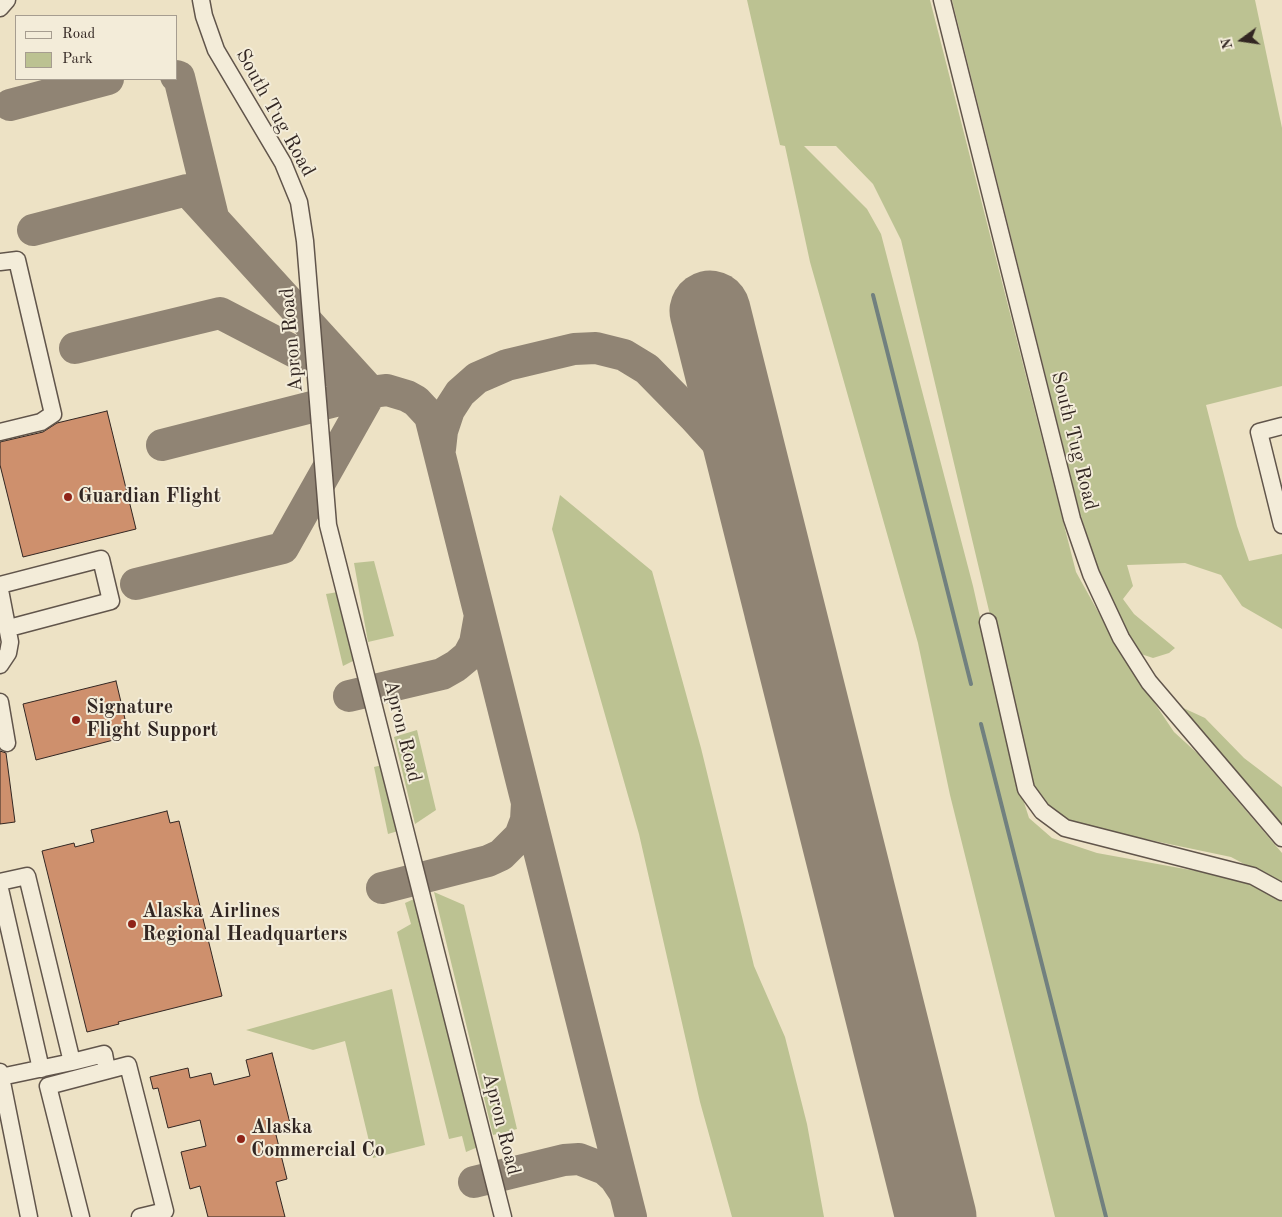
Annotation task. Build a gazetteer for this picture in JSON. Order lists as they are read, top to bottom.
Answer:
{
  "streets": {
    "street": ["South Tug Road", "Apron Road"]
  },
  "crossings": [
    ["South Tug Road", "Apron Road"]
  ],
  "places": [
    "Guardian Flight",
    "Signature Flight Support",
    "Alaska Airlines Regional Headquarters",
    "Alaska Commercial Co"
  ],
  "legend": ["Road", "Park"],
  "north": "left"
}
